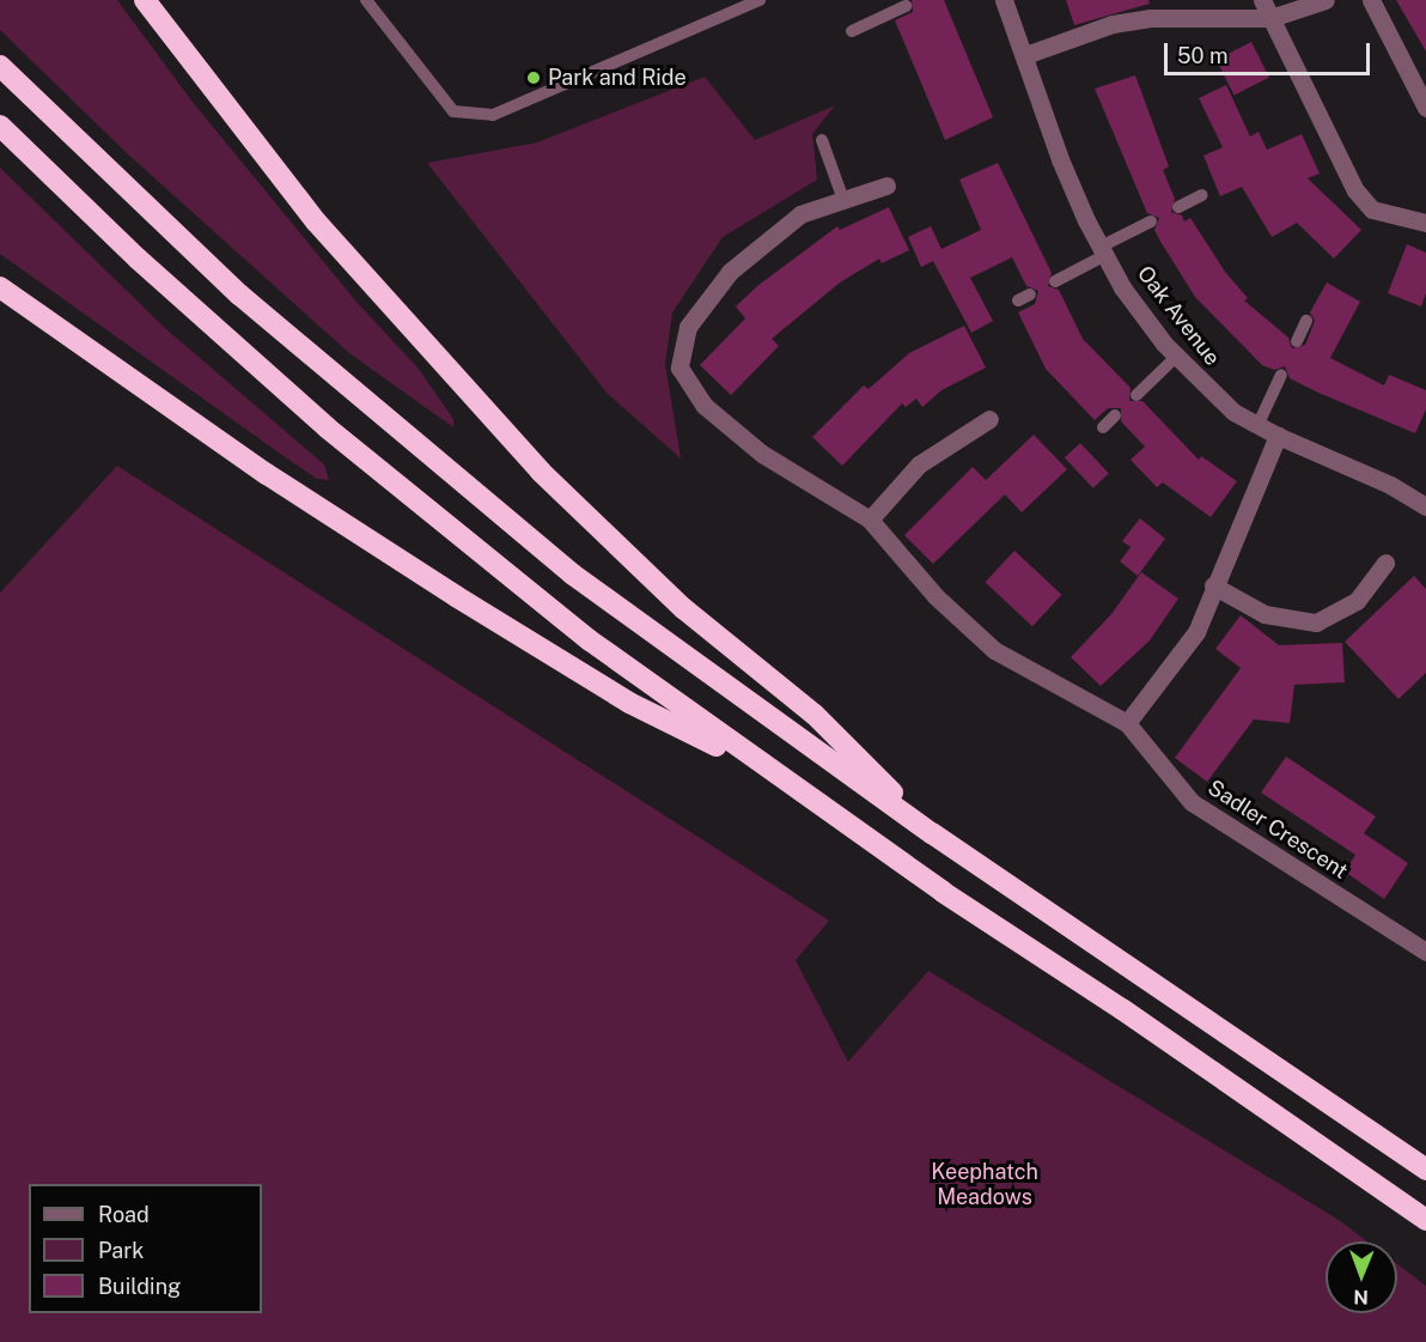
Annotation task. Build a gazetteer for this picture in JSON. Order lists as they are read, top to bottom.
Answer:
{
  "streets": {
    "street": ["Oak Avenue", "Sadler Crescent"]
  },
  "parks": ["Keephatch Meadows"],
  "places": ["Park and Ride"],
  "legend": ["Road", "Park", "Building"],
  "scale_bar": "50 m",
  "north": "bottom"
}
